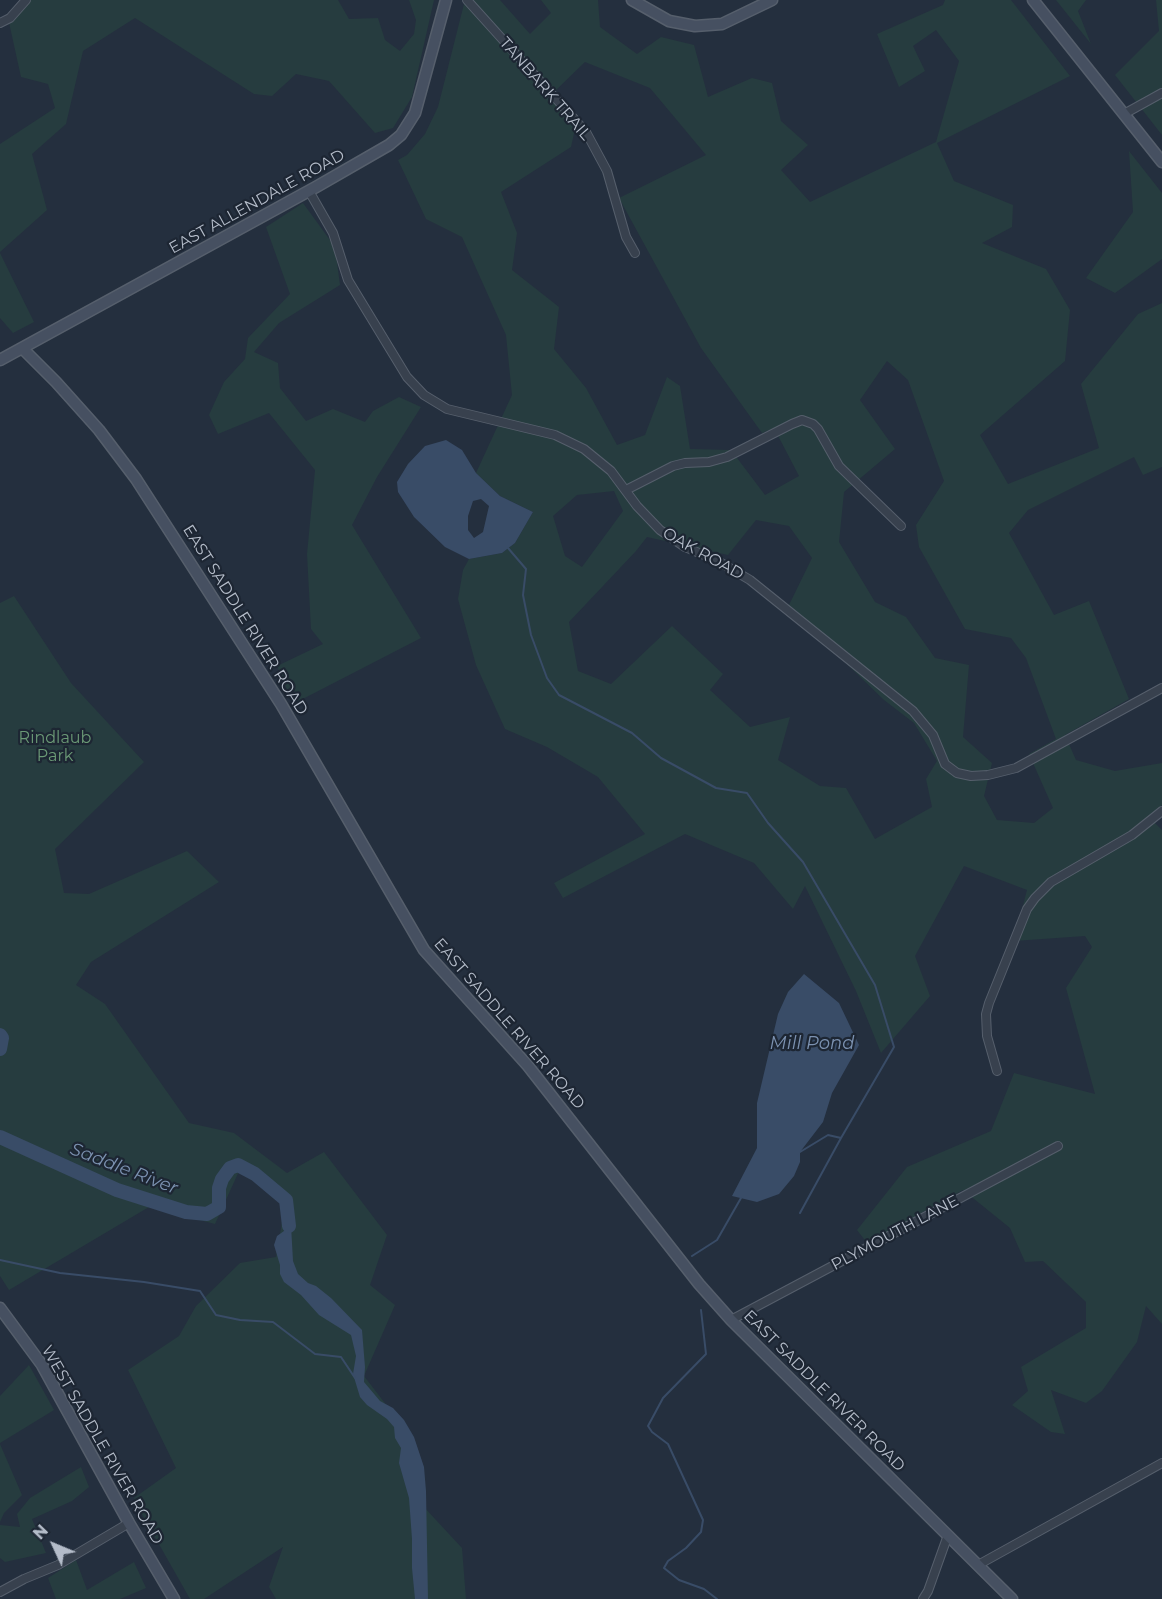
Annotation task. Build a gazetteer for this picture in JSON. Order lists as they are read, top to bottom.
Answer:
{
  "streets": {
    "street": [
      "TANBARK TRAIL",
      "EAST ALLENDALE ROAD",
      "OAK ROAD",
      "EAST SADDLE RIVER ROAD",
      "PLYMOUTH LANE",
      "WEST SADDLE RIVER ROAD"
    ]
  },
  "crossings": [
    ["EAST ALLENDALE ROAD", "OAK ROAD"],
    ["EAST ALLENDALE ROAD", "EAST SADDLE RIVER ROAD"],
    ["EAST SADDLE RIVER ROAD", "PLYMOUTH LANE"]
  ],
  "water": ["Mill Pond", "Saddle River"],
  "parks": ["Rindlaub Park"],
  "north": "top left"
}
